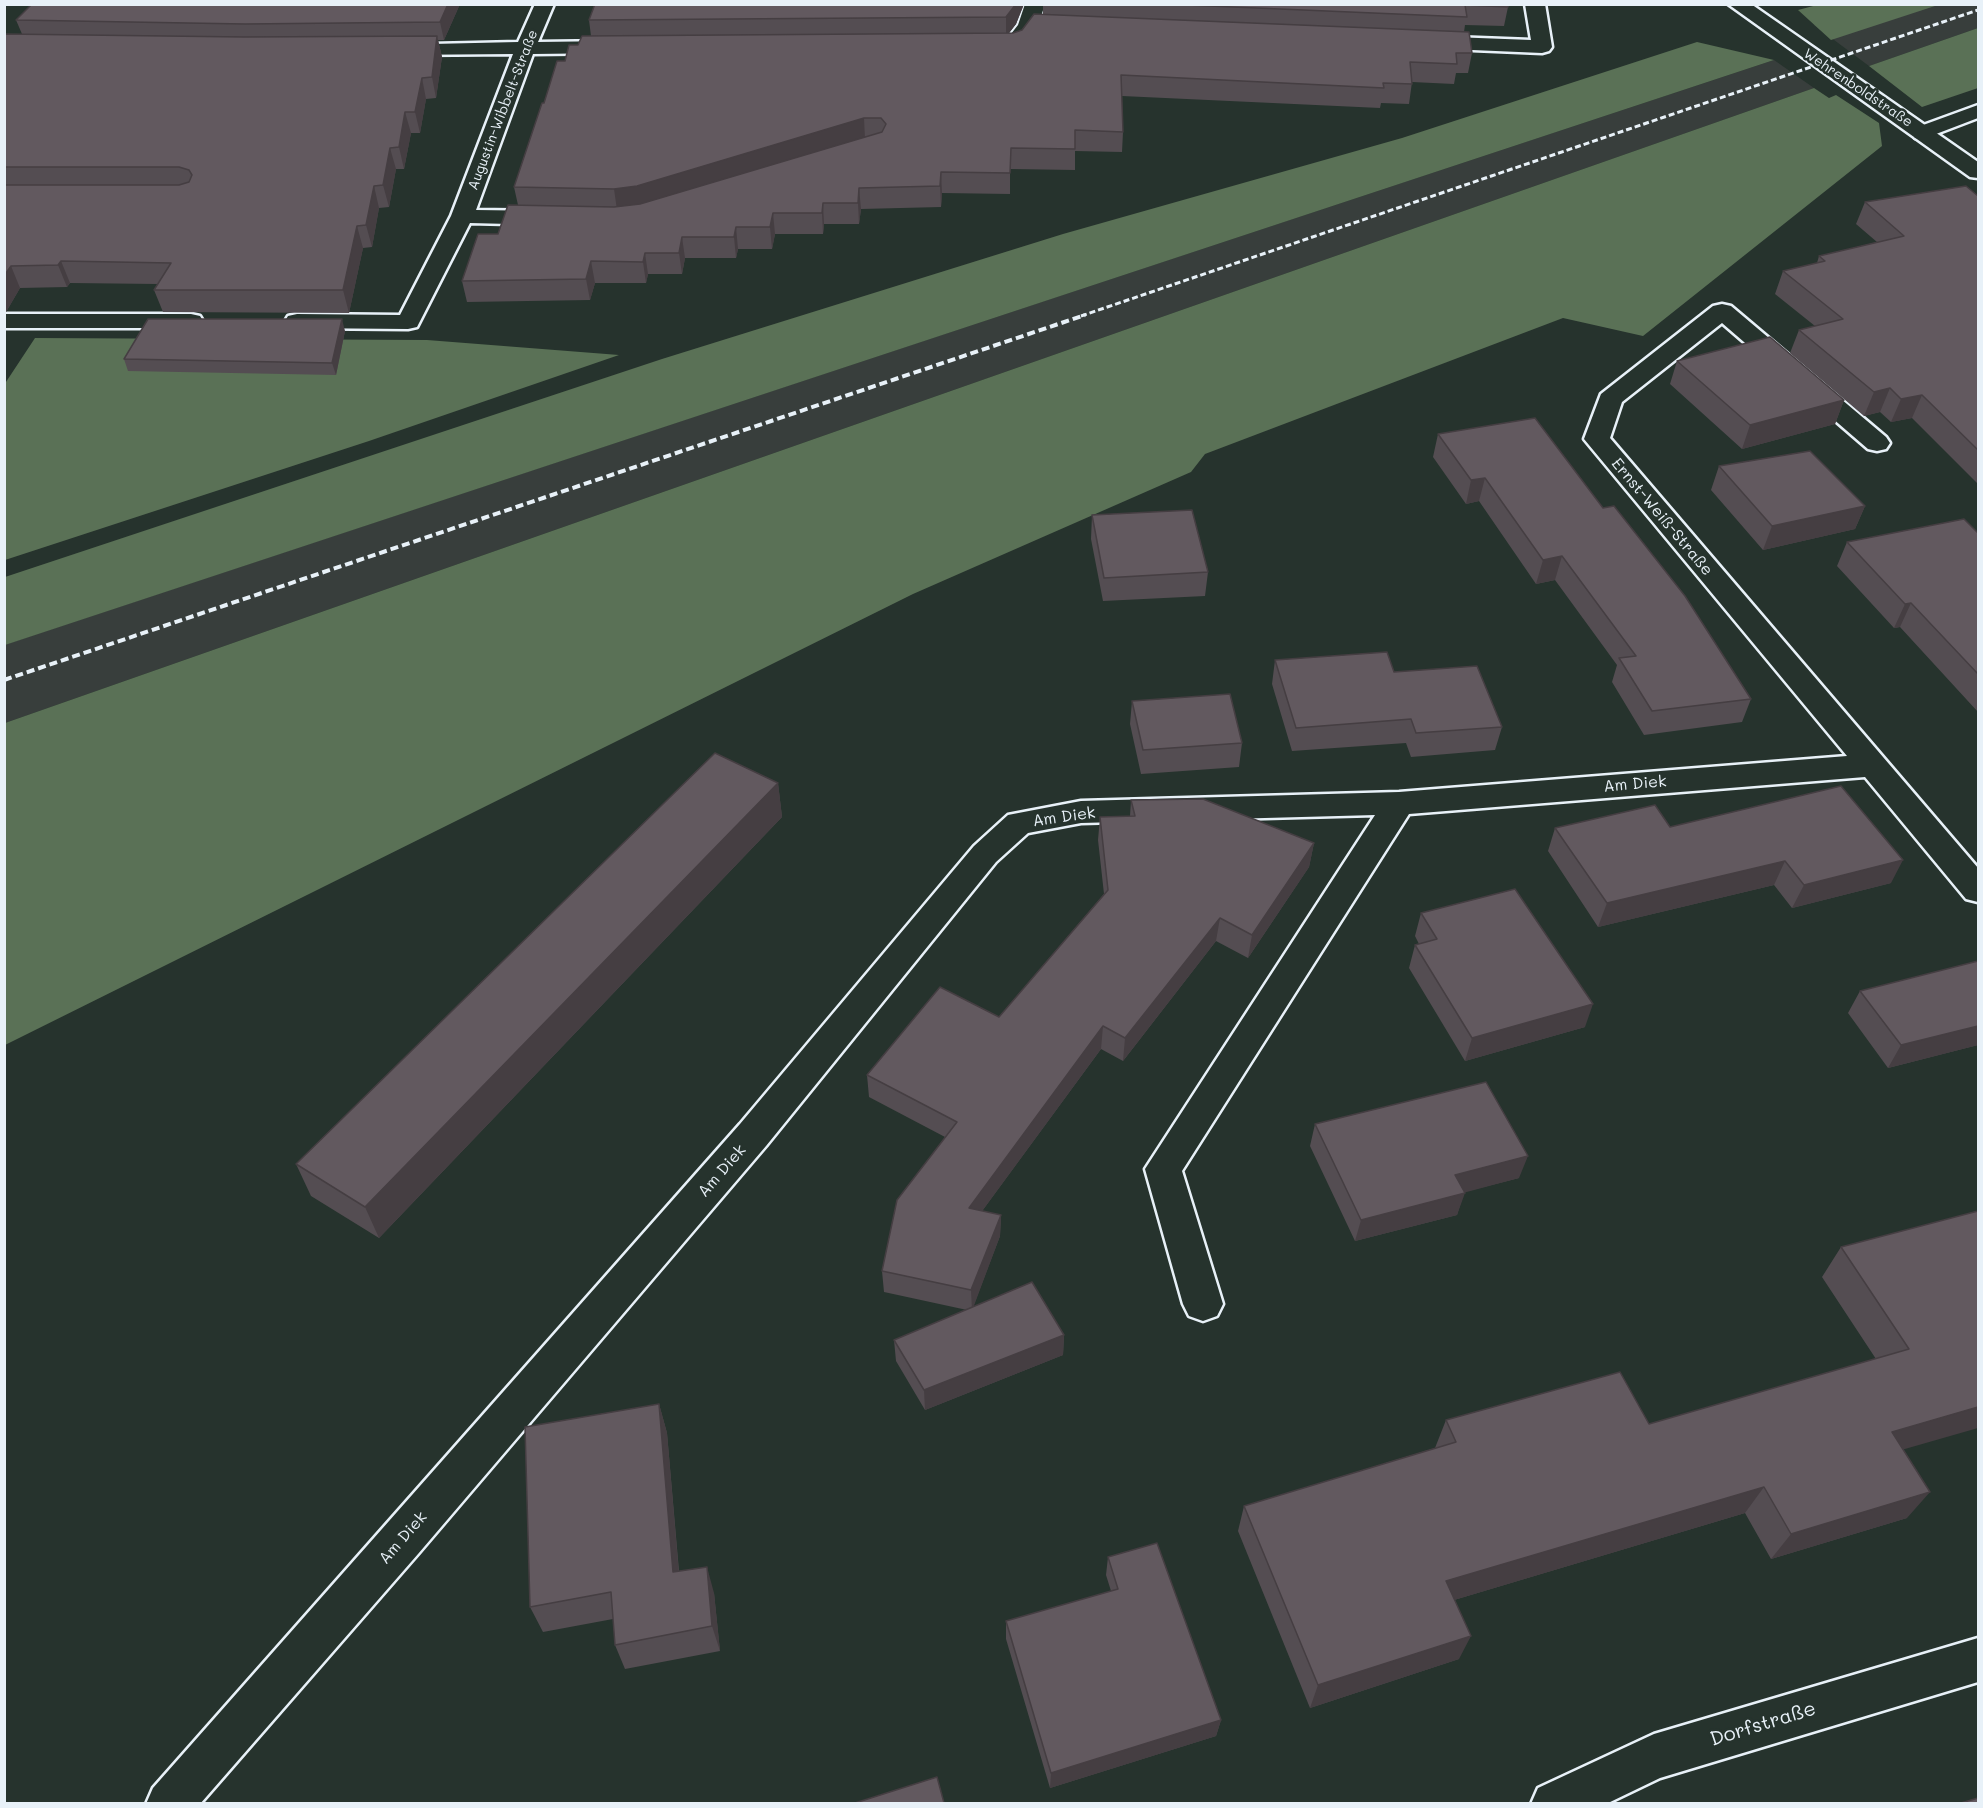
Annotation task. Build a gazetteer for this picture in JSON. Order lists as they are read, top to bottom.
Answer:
{
  "streets": {
    "street": [
      "Wehrenboldstraße",
      "Augustin-Wibbelt-Straße",
      "Ernst-Weiß-Straße",
      "Am Diek",
      "Dorfstraße"
    ]
  },
  "crossings": [
    ["Ernst-Weiß-Straße", "Am Diek"]
  ]
}
